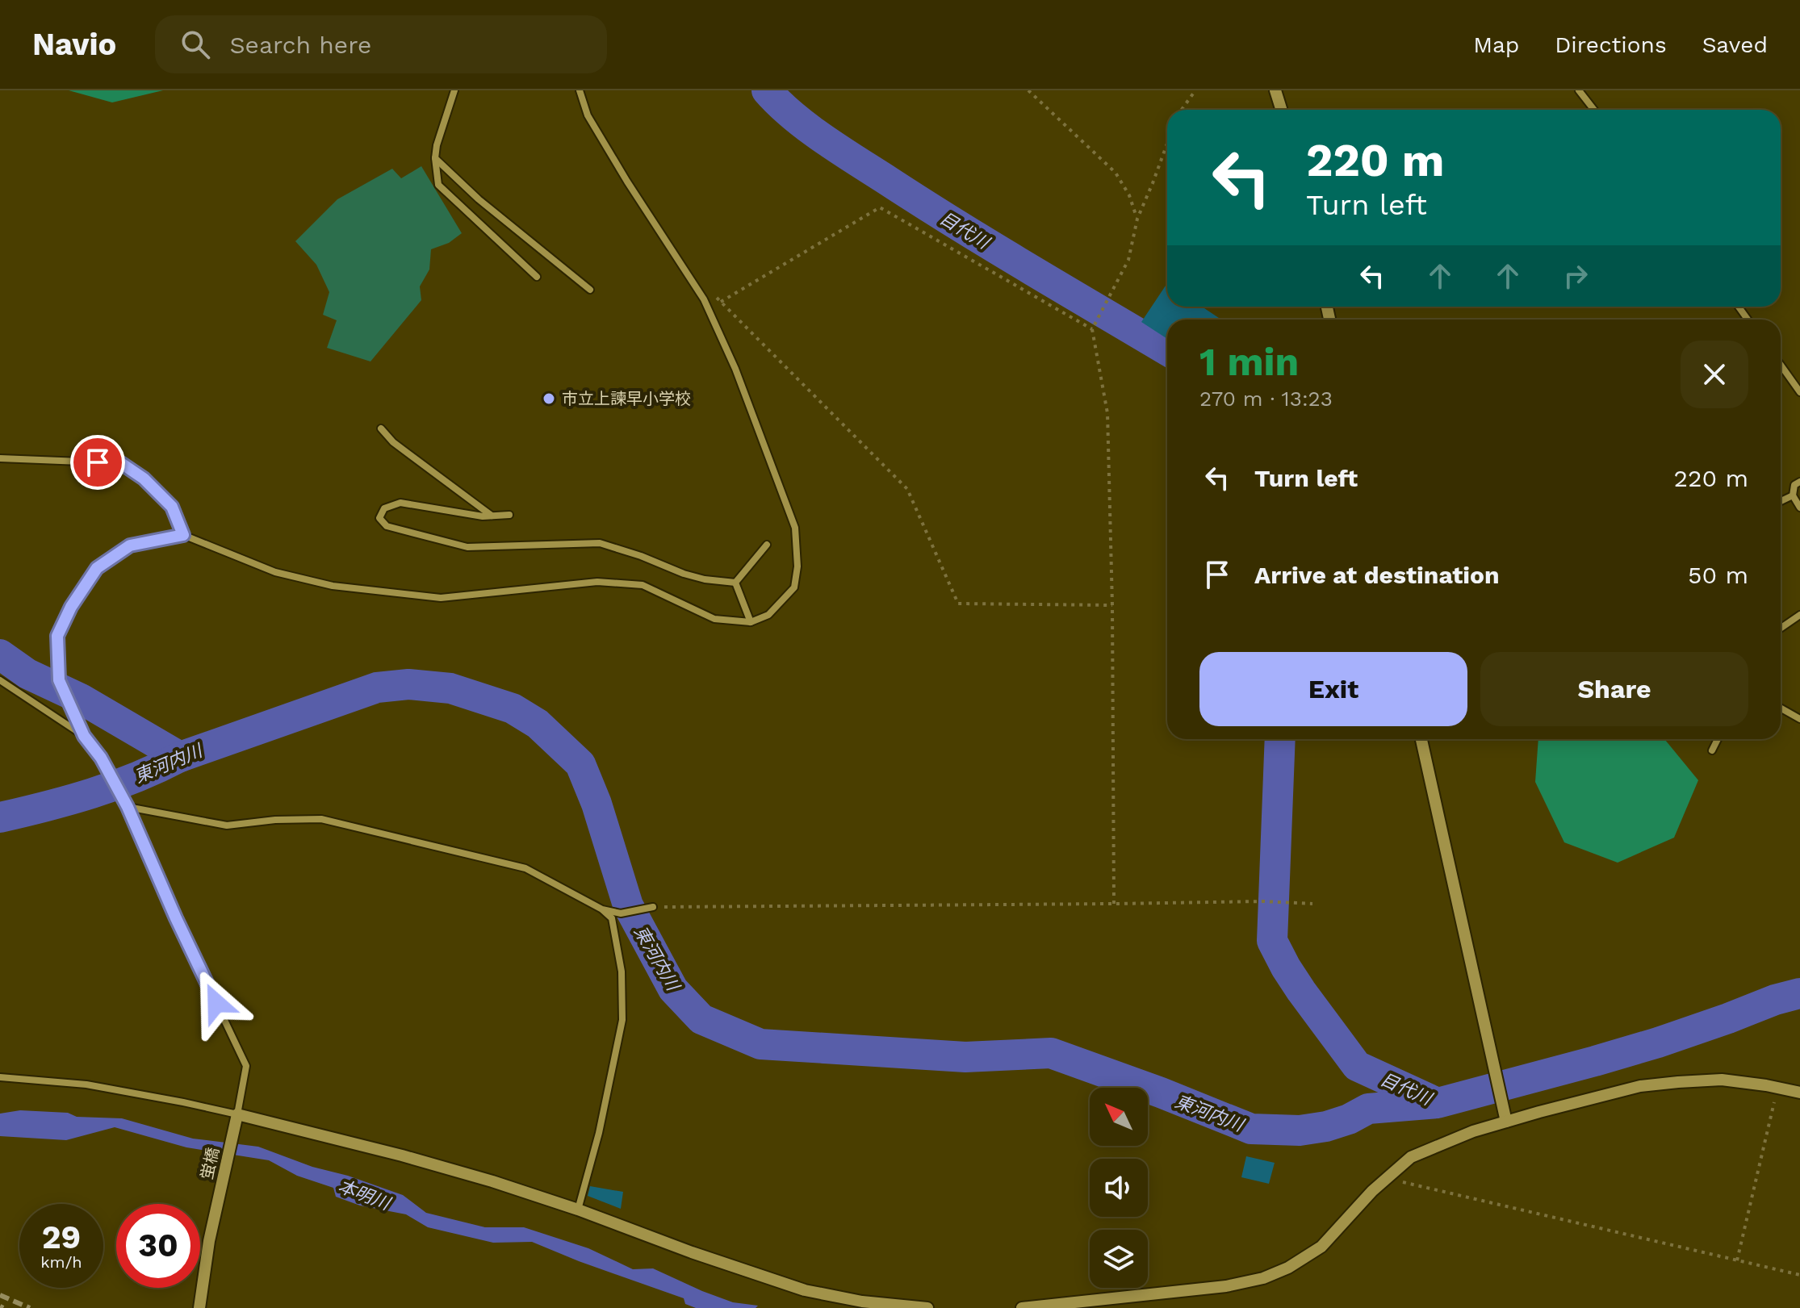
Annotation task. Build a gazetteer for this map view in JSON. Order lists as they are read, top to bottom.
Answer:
{
  "streets": {
    "street": ["蛍橋"]
  },
  "water": ["目代川", "東河内川", "本明川"],
  "places": ["市立上諫早小学校"],
  "north": "top left",
  "page": {
    "header": "Navio",
    "search": "Search here",
    "nav": ["Map", "Directions", "Saved"],
    "turn": ["220 m", "Turn left"],
    "heading": ["1 min", "270 m · 13:23"],
    "list": [
      {
        "name": "Turn left",
        "value": "220 m"
      },
      {
        "name": "Arrive at destination",
        "value": "50 m"
      }
    ],
    "buttons": ["Exit", "Share"],
    "speed": "29 km/h",
    "limit": "30"
  }
}
